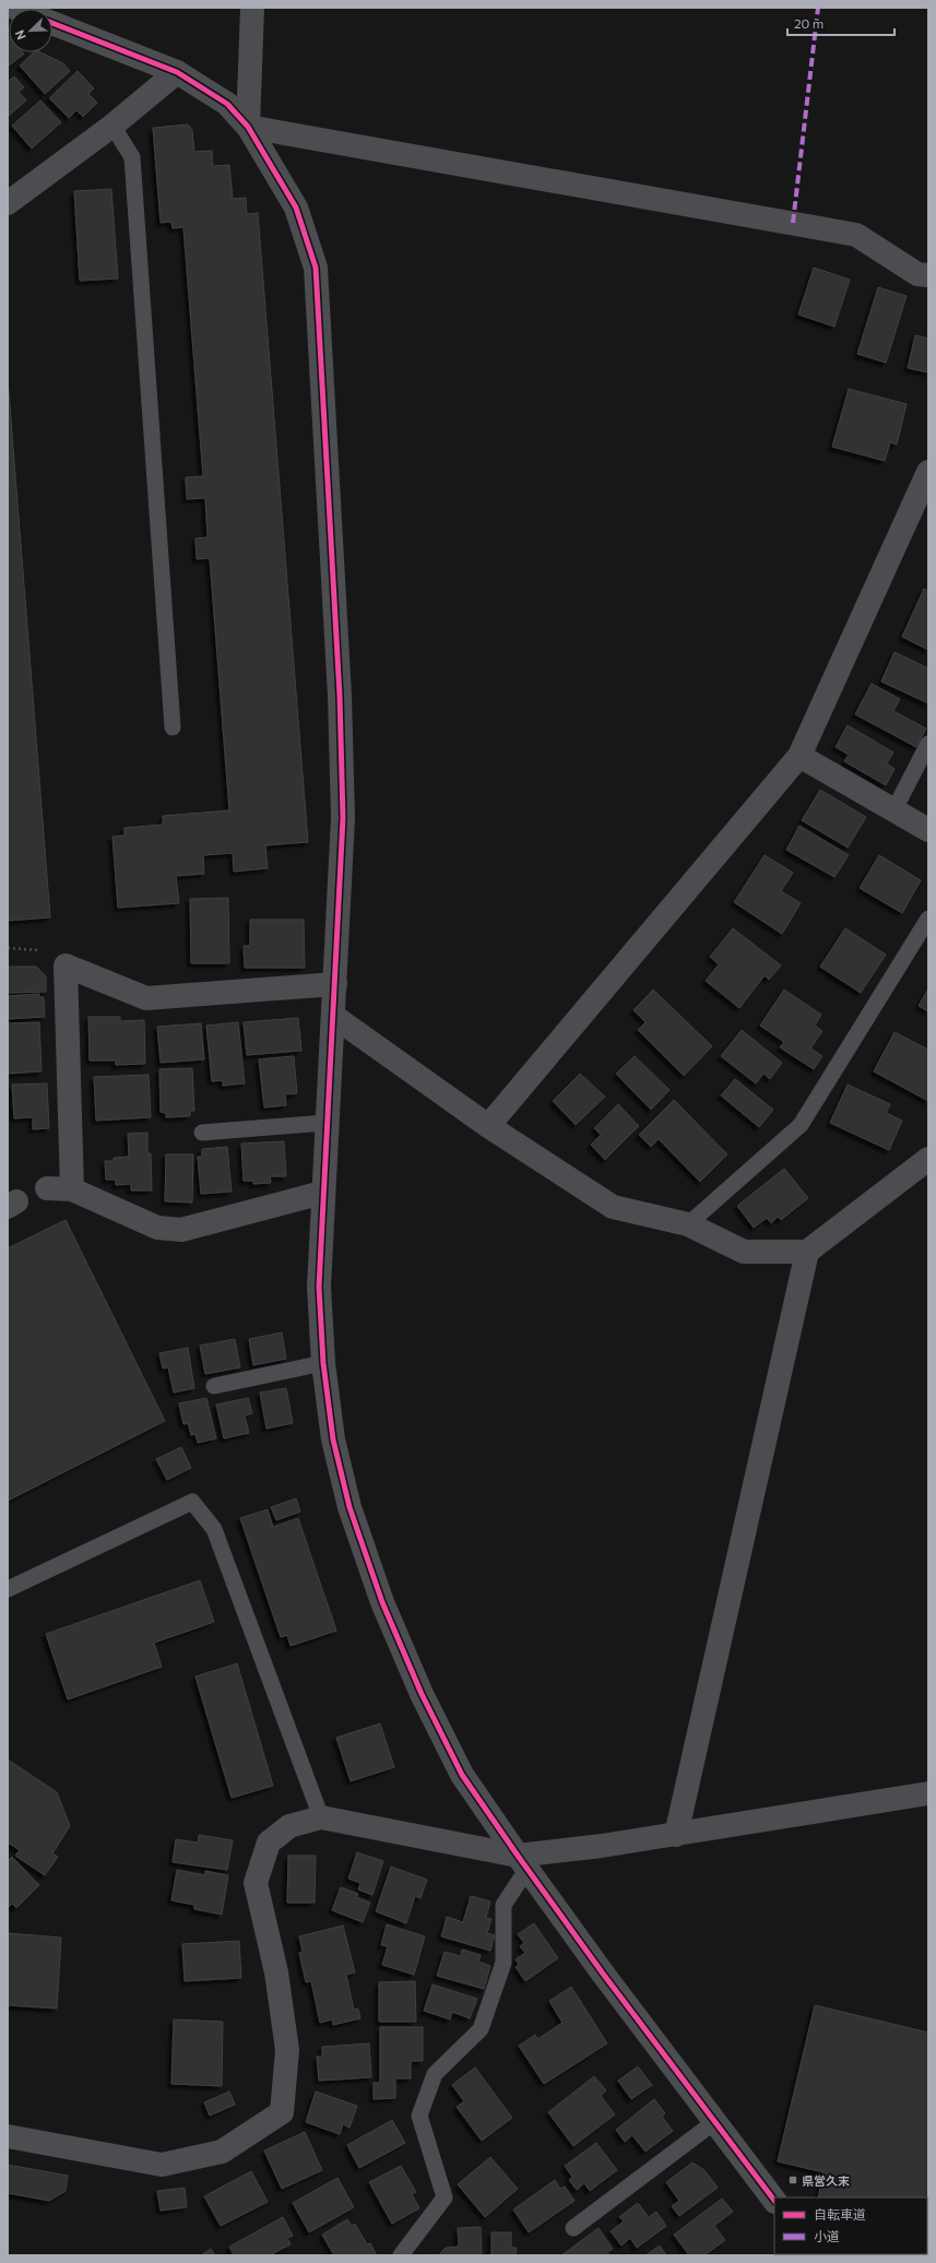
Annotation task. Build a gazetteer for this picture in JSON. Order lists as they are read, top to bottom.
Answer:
{
  "places": {
    "transit": ["県営久末"]
  },
  "legend": ["自転車道", "小道"],
  "scale_bar": "20 m",
  "north": "bottom left"
}
